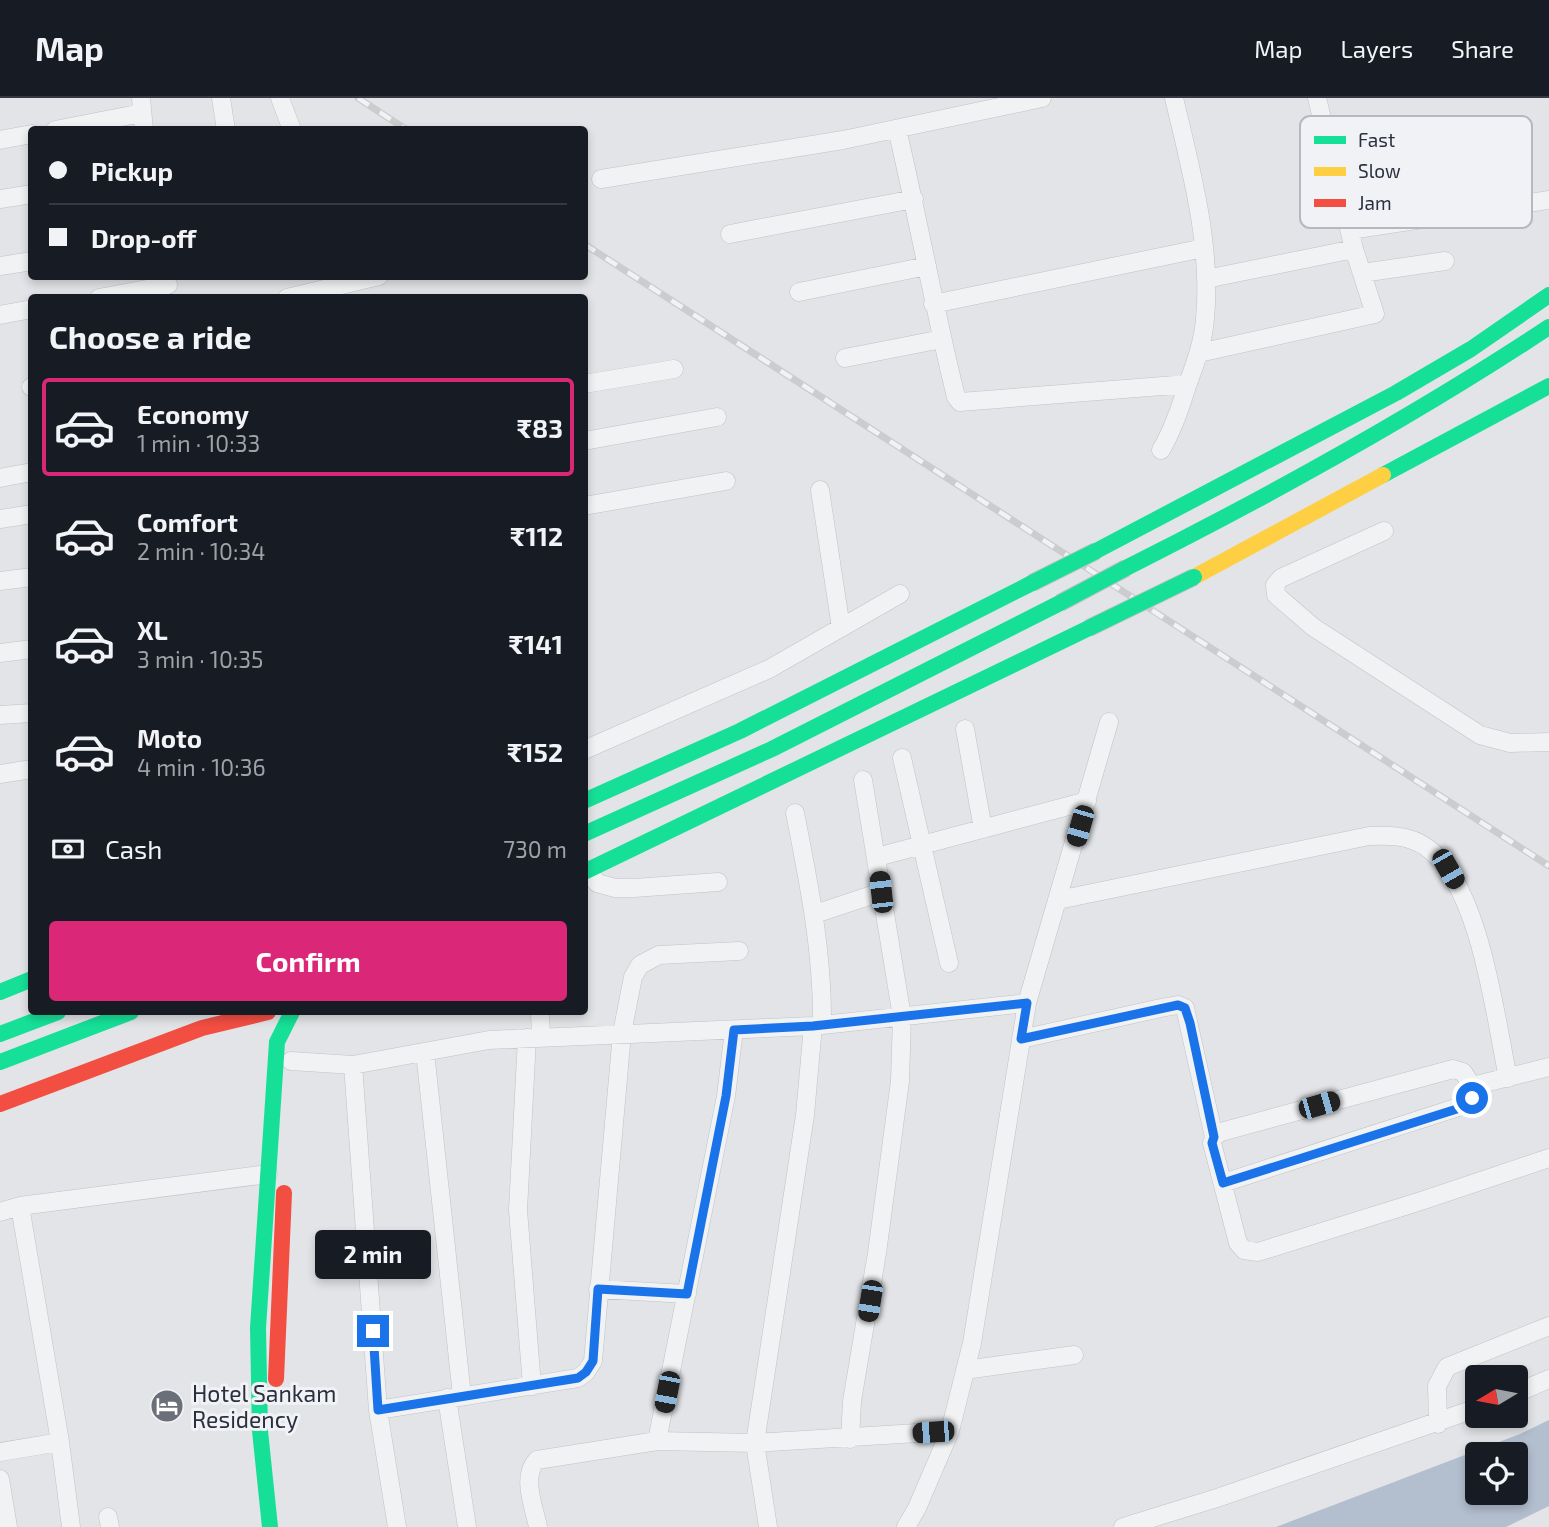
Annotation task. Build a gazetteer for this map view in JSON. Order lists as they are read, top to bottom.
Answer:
{
  "places": {
    "hotel": ["Hotel Sankam Residency"]
  },
  "legend": ["Fast", "Slow", "Jam"],
  "north": "left",
  "page": {
    "header": "Map",
    "nav": ["Map", "Layers", "Share"],
    "banner": ["Pickup", "Drop-off"],
    "heading": "Choose a ride",
    "list": [
      {
        "name": "Economy",
        "note": "1 min · 10:33",
        "value": "₹83"
      },
      {
        "name": "Comfort",
        "note": "2 min · 10:34",
        "value": "₹112"
      },
      {
        "name": "XL",
        "note": "3 min · 10:35",
        "value": "₹141"
      },
      {
        "name": "Moto",
        "note": "4 min · 10:36",
        "value": "₹152"
      }
    ],
    "pay": ["Cash", "730 m"],
    "buttons": "Confirm",
    "bubble": "2 min"
  }
}
